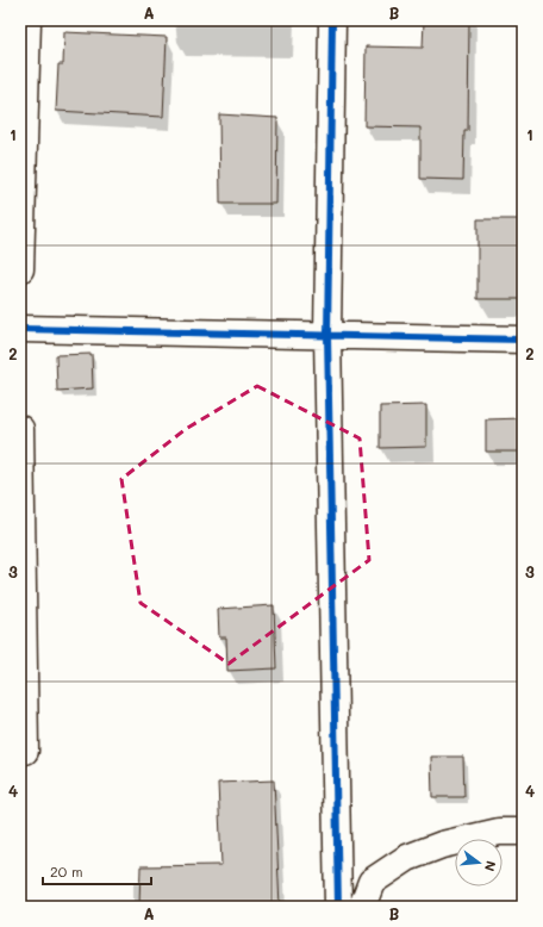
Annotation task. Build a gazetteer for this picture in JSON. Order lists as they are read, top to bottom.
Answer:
{
  "scale_bar": "20 m",
  "north": "right",
  "grid": {
    "columns": ["A", "B"],
    "rows": [
      "1",
      "2",
      "3",
      "4"
    ]
  }
}
